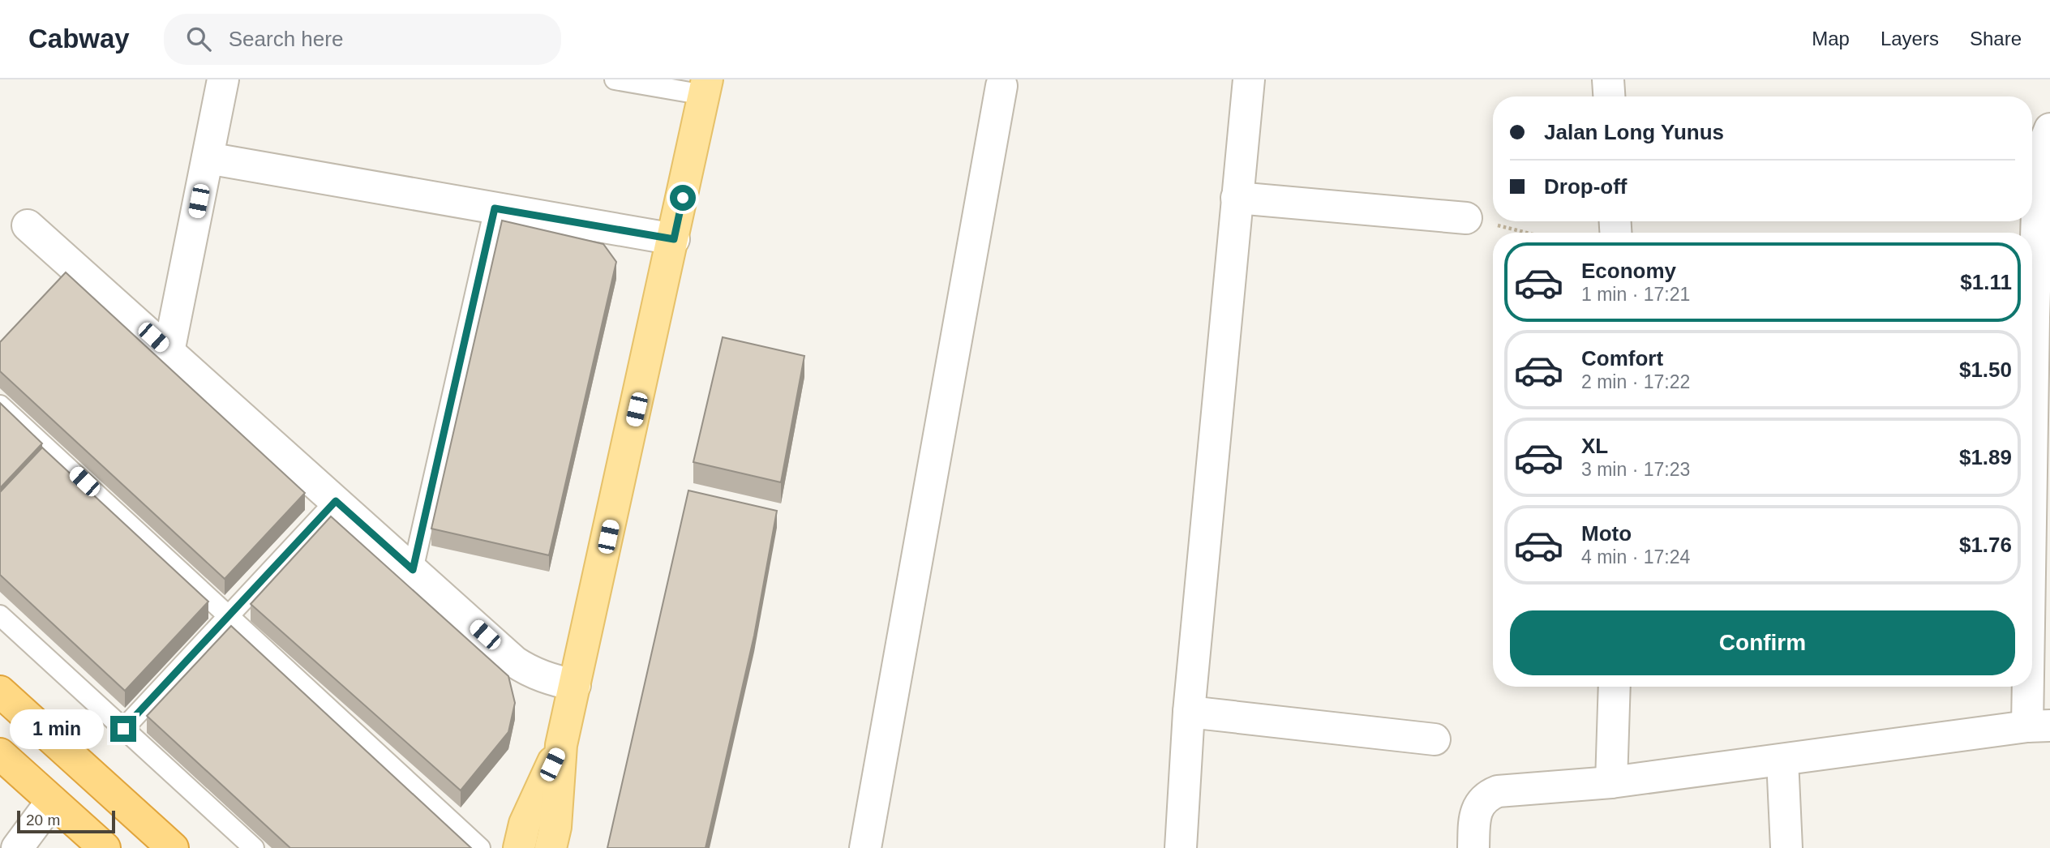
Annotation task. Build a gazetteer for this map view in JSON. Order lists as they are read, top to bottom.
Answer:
{
  "scale_bar": "20 m",
  "page": {
    "header": "Cabway",
    "search": "Search here",
    "nav": ["Map", "Layers", "Share"],
    "banner": ["Jalan Long Yunus", "Drop-off"],
    "list": [
      {
        "name": "Economy",
        "note": "1 min · 17:21",
        "value": "$1.11"
      },
      {
        "name": "Comfort",
        "note": "2 min · 17:22",
        "value": "$1.50"
      },
      {
        "name": "XL",
        "note": "3 min · 17:23",
        "value": "$1.89"
      },
      {
        "name": "Moto",
        "note": "4 min · 17:24",
        "value": "$1.76"
      }
    ],
    "buttons": "Confirm",
    "bubble": "1 min",
    "scale": "20 m"
  }
}
